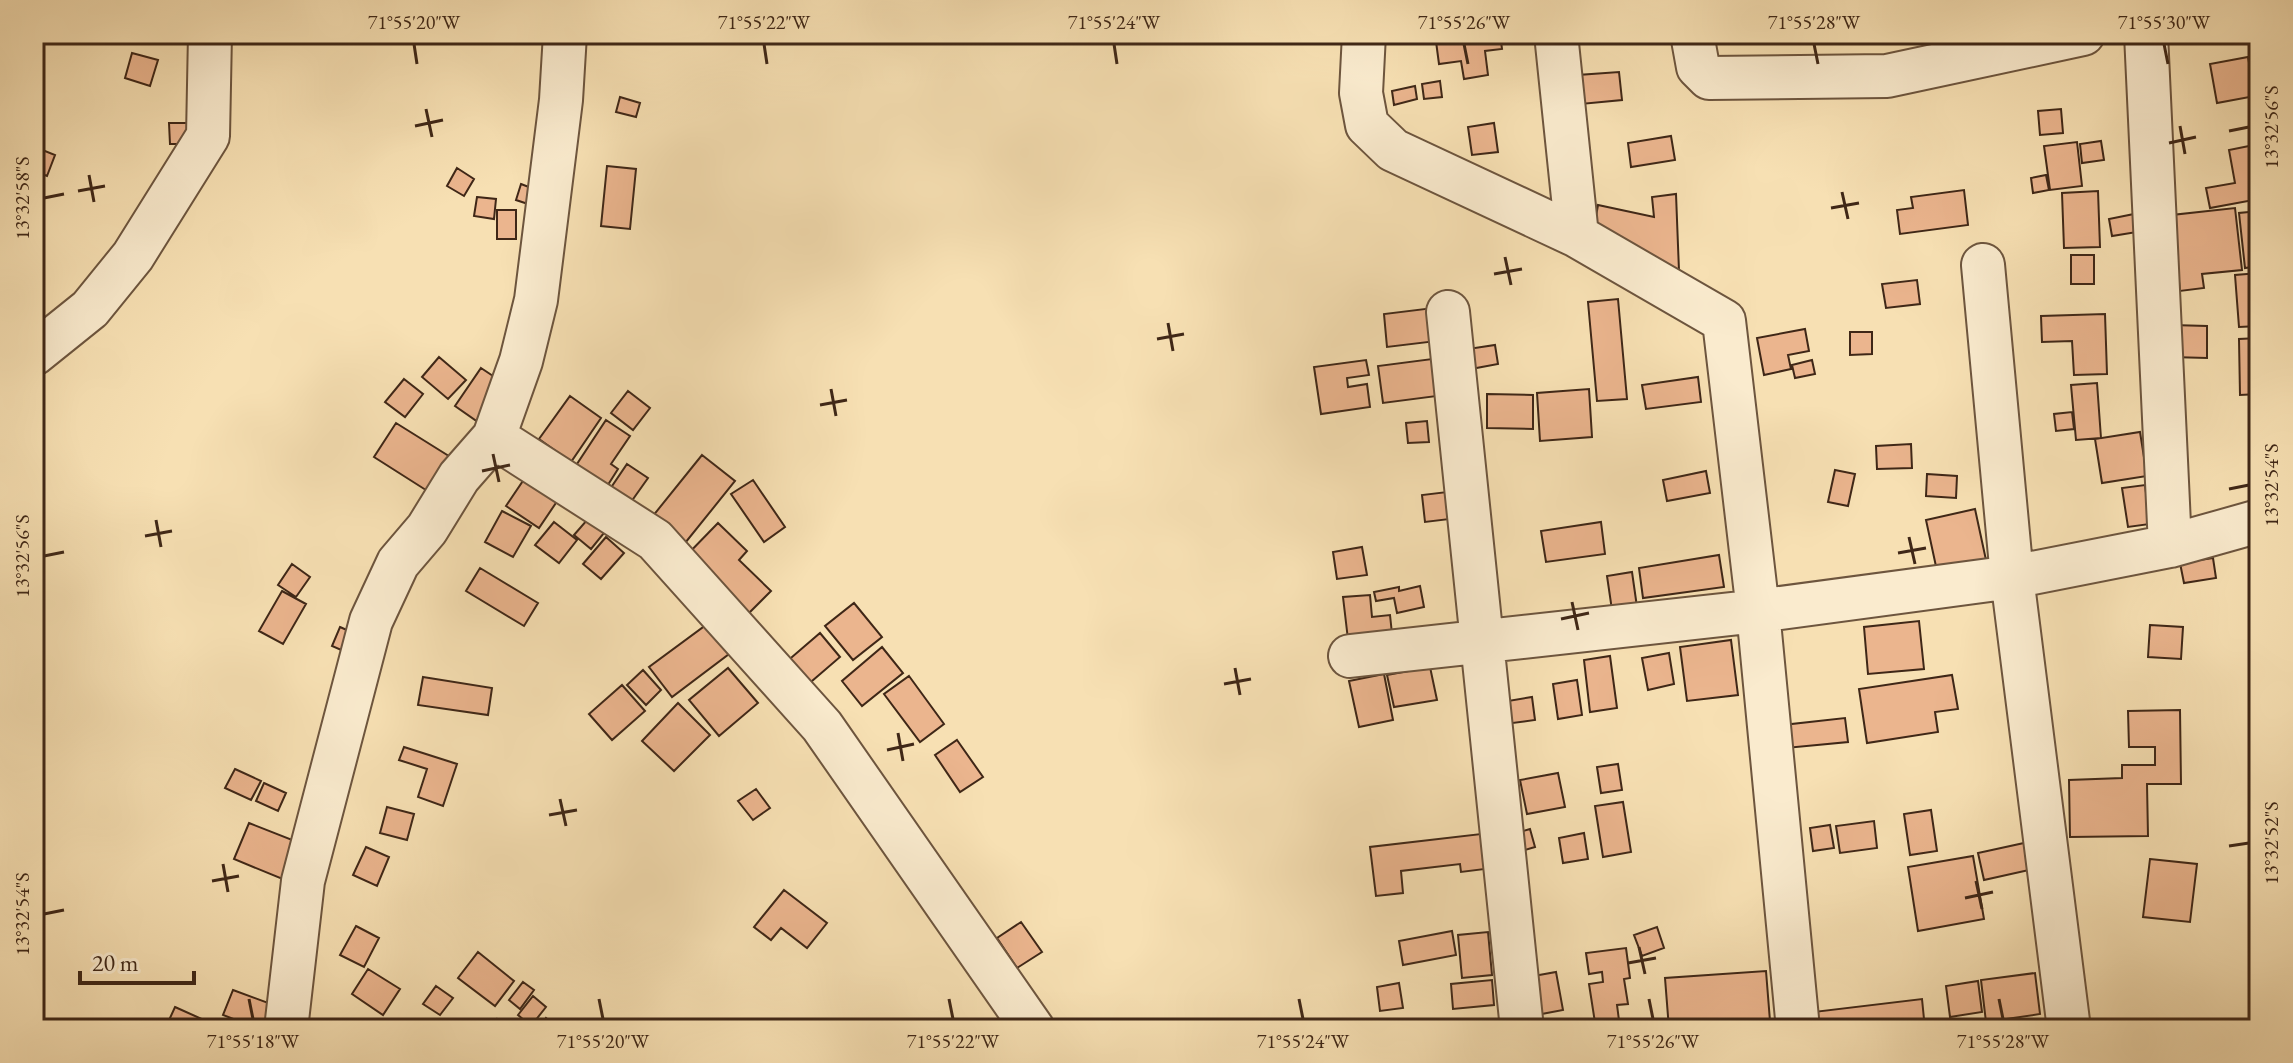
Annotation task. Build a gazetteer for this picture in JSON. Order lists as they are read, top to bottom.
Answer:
{
  "scale_bar": "20 m",
  "coordinates": [
    "71°55'20\"W",
    "71°55'22\"W",
    "71°55'24\"W",
    "71°55'26\"W",
    "71°55'28\"W",
    "71°55'30\"W",
    "13°32'56\"S",
    "13°32'58\"S",
    "13°32'54\"S",
    "13°32'52\"S",
    "71°55'18\"W"
  ]
}
